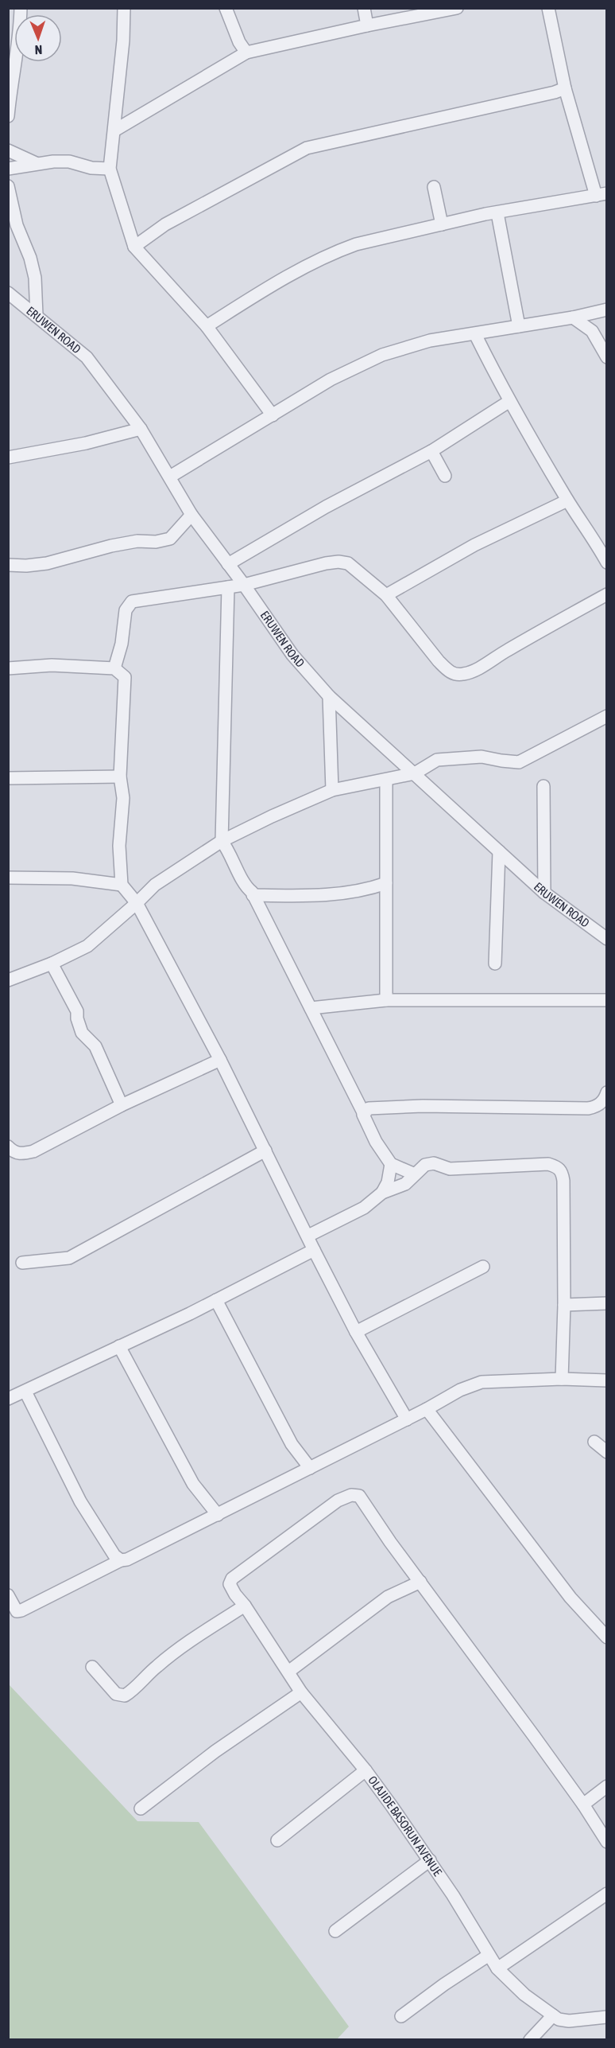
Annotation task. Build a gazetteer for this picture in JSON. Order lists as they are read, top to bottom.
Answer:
{
  "streets": {
    "street": ["ERUWEN ROAD", "OLAJIDE BASORUN AVENUE"]
  },
  "north": "bottom"
}
